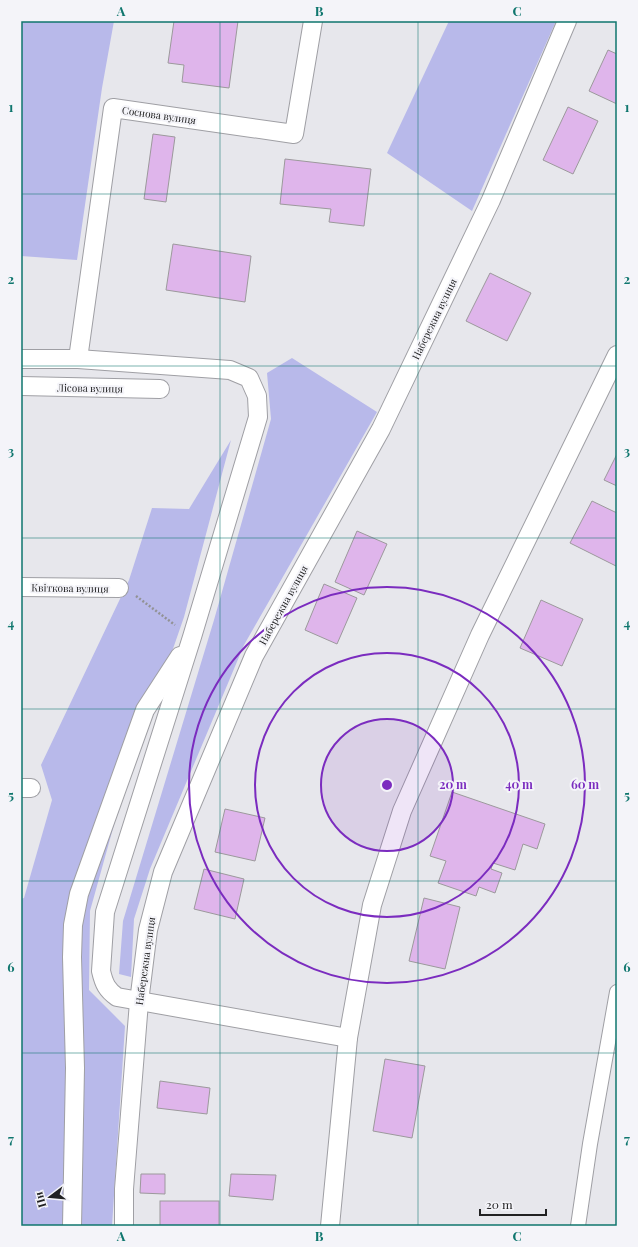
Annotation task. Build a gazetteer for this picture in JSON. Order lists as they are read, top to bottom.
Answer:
{
  "streets": {
    "street": [
      "Соснова вулиця",
      "Набережна вулиця",
      "Лісова вулиця",
      "Квіткова вулиця"
    ]
  },
  "scale_bar": "20 m",
  "north": "left",
  "grid": {
    "columns": ["A", "B", "C"],
    "rows": [
      "1",
      "2",
      "3",
      "4",
      "5",
      "6",
      "7"
    ]
  },
  "rings": ["20 m", "40 m", "60 m"]
}
